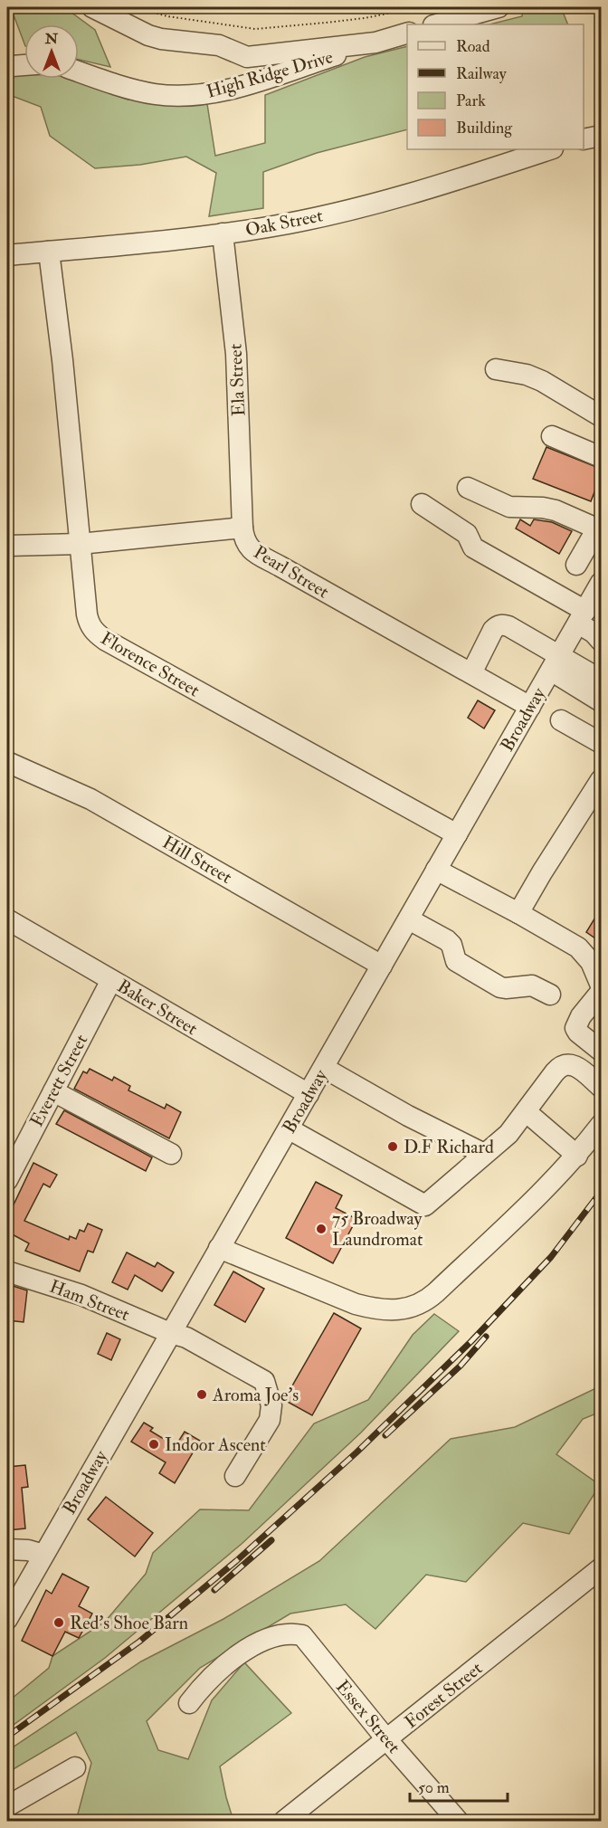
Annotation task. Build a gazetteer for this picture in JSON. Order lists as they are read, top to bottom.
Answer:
{
  "streets": {
    "street": [
      "High Ridge Drive",
      "Oak Street",
      "Ela Street",
      "Pearl Street",
      "Florence Street",
      "Broadway",
      "Hill Street",
      "Baker Street",
      "Everett Street",
      "Ham Street",
      "Forest Street",
      "Essex Street"
    ]
  },
  "crossings": [
    ["Oak Street", "Ela Street"],
    ["Oak Street", "Florence Street"],
    ["Ela Street", "Pearl Street"],
    ["Pearl Street", "Florence Street"],
    ["Pearl Street", "Broadway"],
    ["Florence Street", "Broadway"],
    ["Broadway", "Hill Street"],
    ["Broadway", "Baker Street"],
    ["Broadway", "Ham Street"],
    ["Baker Street", "Everett Street"],
    ["Forest Street", "Essex Street"]
  ],
  "places": [
    "D.F Richard",
    "75 Broadway Laundromat",
    "Aroma Joe's",
    "Indoor Ascent",
    "Red's Shoe Barn"
  ],
  "legend": [
    "Road",
    "Railway",
    "Park",
    "Building"
  ],
  "scale_bar": "50 m",
  "north": "top"
}
